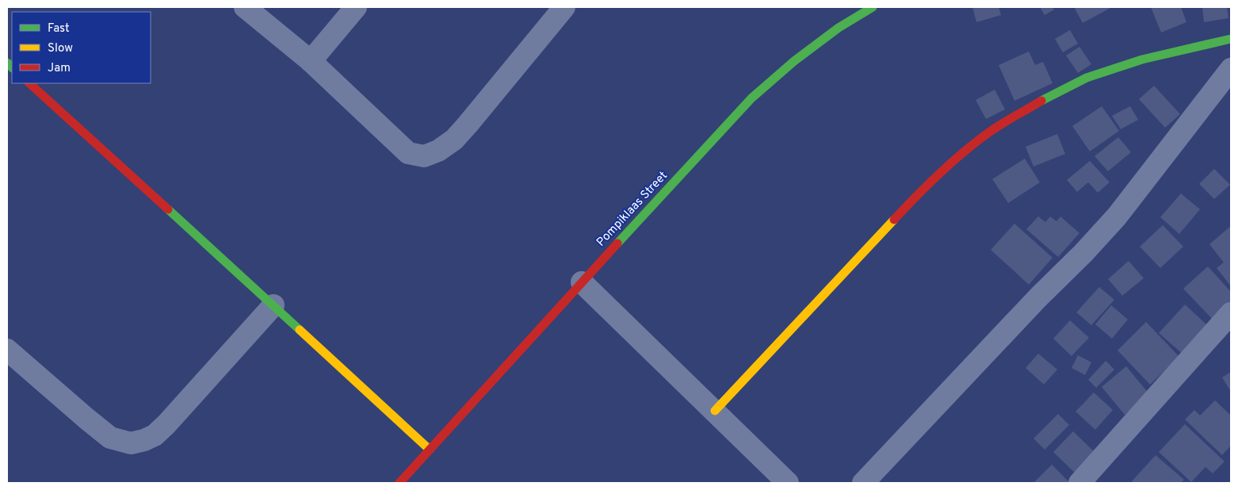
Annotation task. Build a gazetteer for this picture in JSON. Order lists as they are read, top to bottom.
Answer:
{
  "streets": {
    "street": ["Pompiklaas Street"]
  },
  "legend": ["Fast", "Slow", "Jam"]
}
